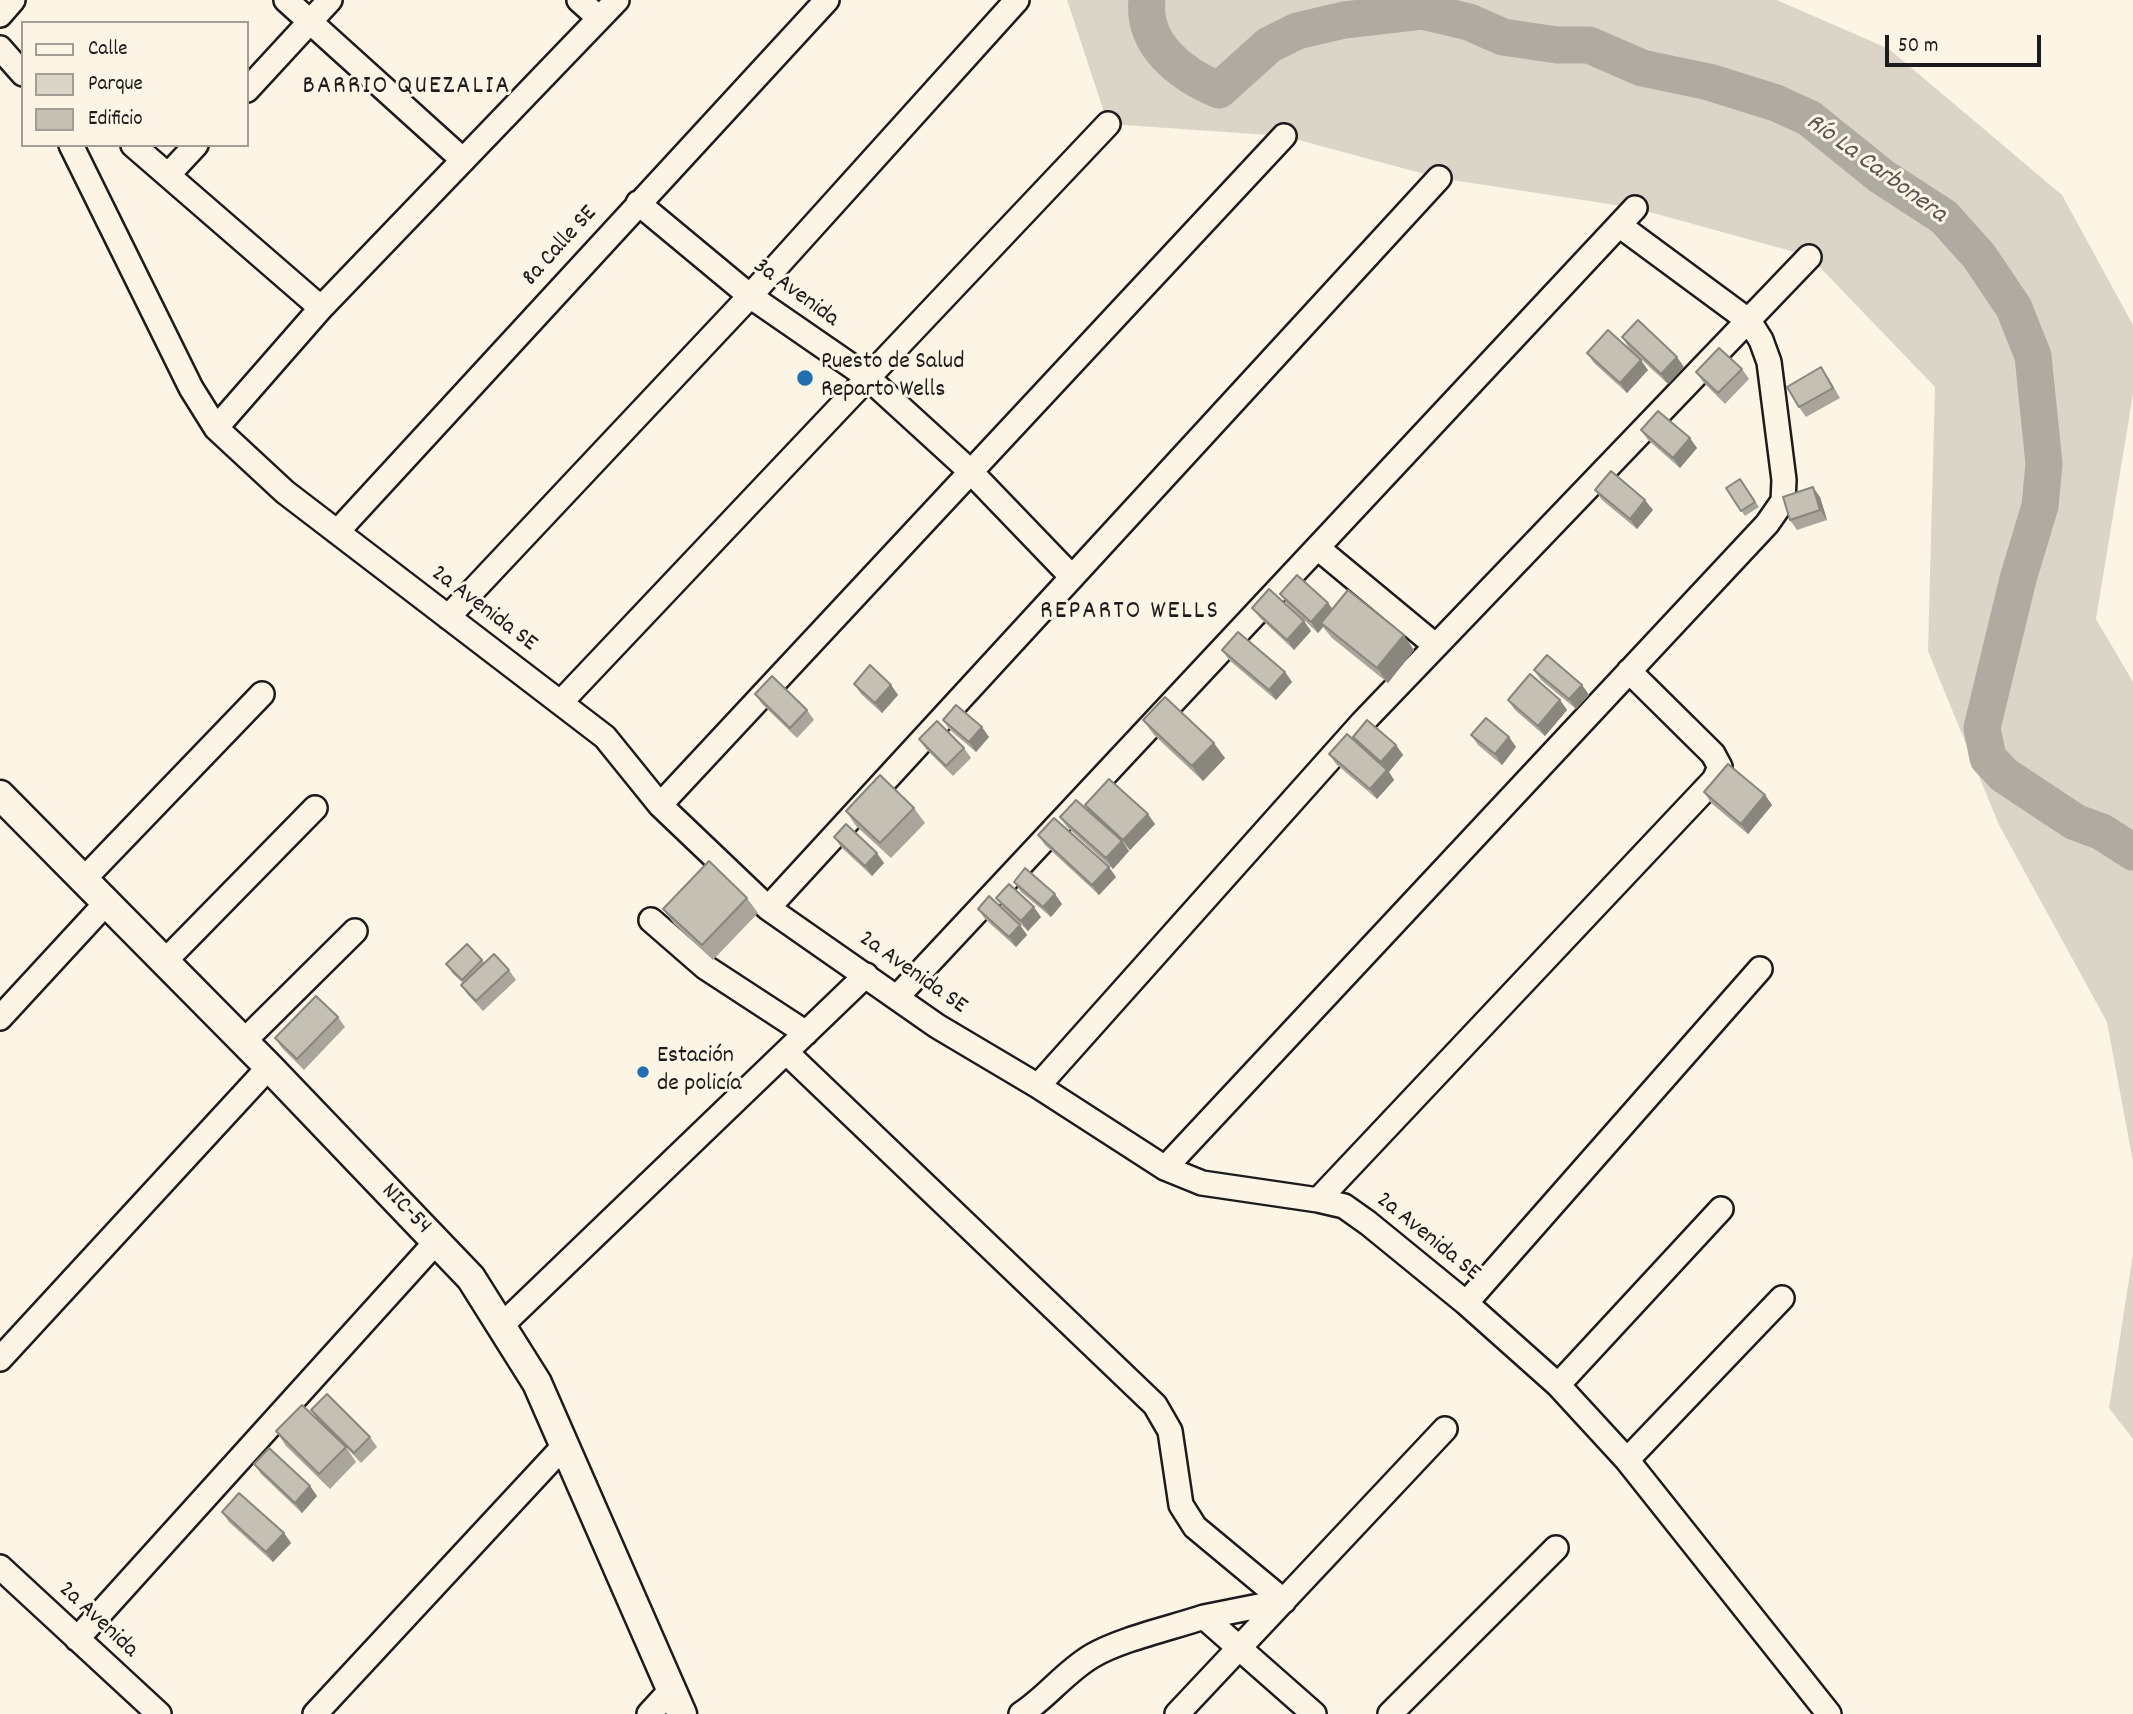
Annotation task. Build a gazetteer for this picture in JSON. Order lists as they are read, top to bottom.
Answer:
{
  "streets": {
    "main road": ["NIC-54"],
    "street": [
      "8a Calle SE",
      "3a Avenida",
      "2a Avenida SE",
      "2a Avenida"
    ]
  },
  "crossings": [
    ["8a Calle SE", "3a Avenida"],
    ["8a Calle SE", "2a Avenida SE"]
  ],
  "districts": ["BARRIO QUEZALIA", "REPARTO WELLS"],
  "water": ["Río La Carbonera"],
  "places": ["Puesto de Salud Reparto Wells", "Estación de policía"],
  "legend": ["Calle", "Parque", "Edificio"],
  "scale_bar": "50 m"
}
